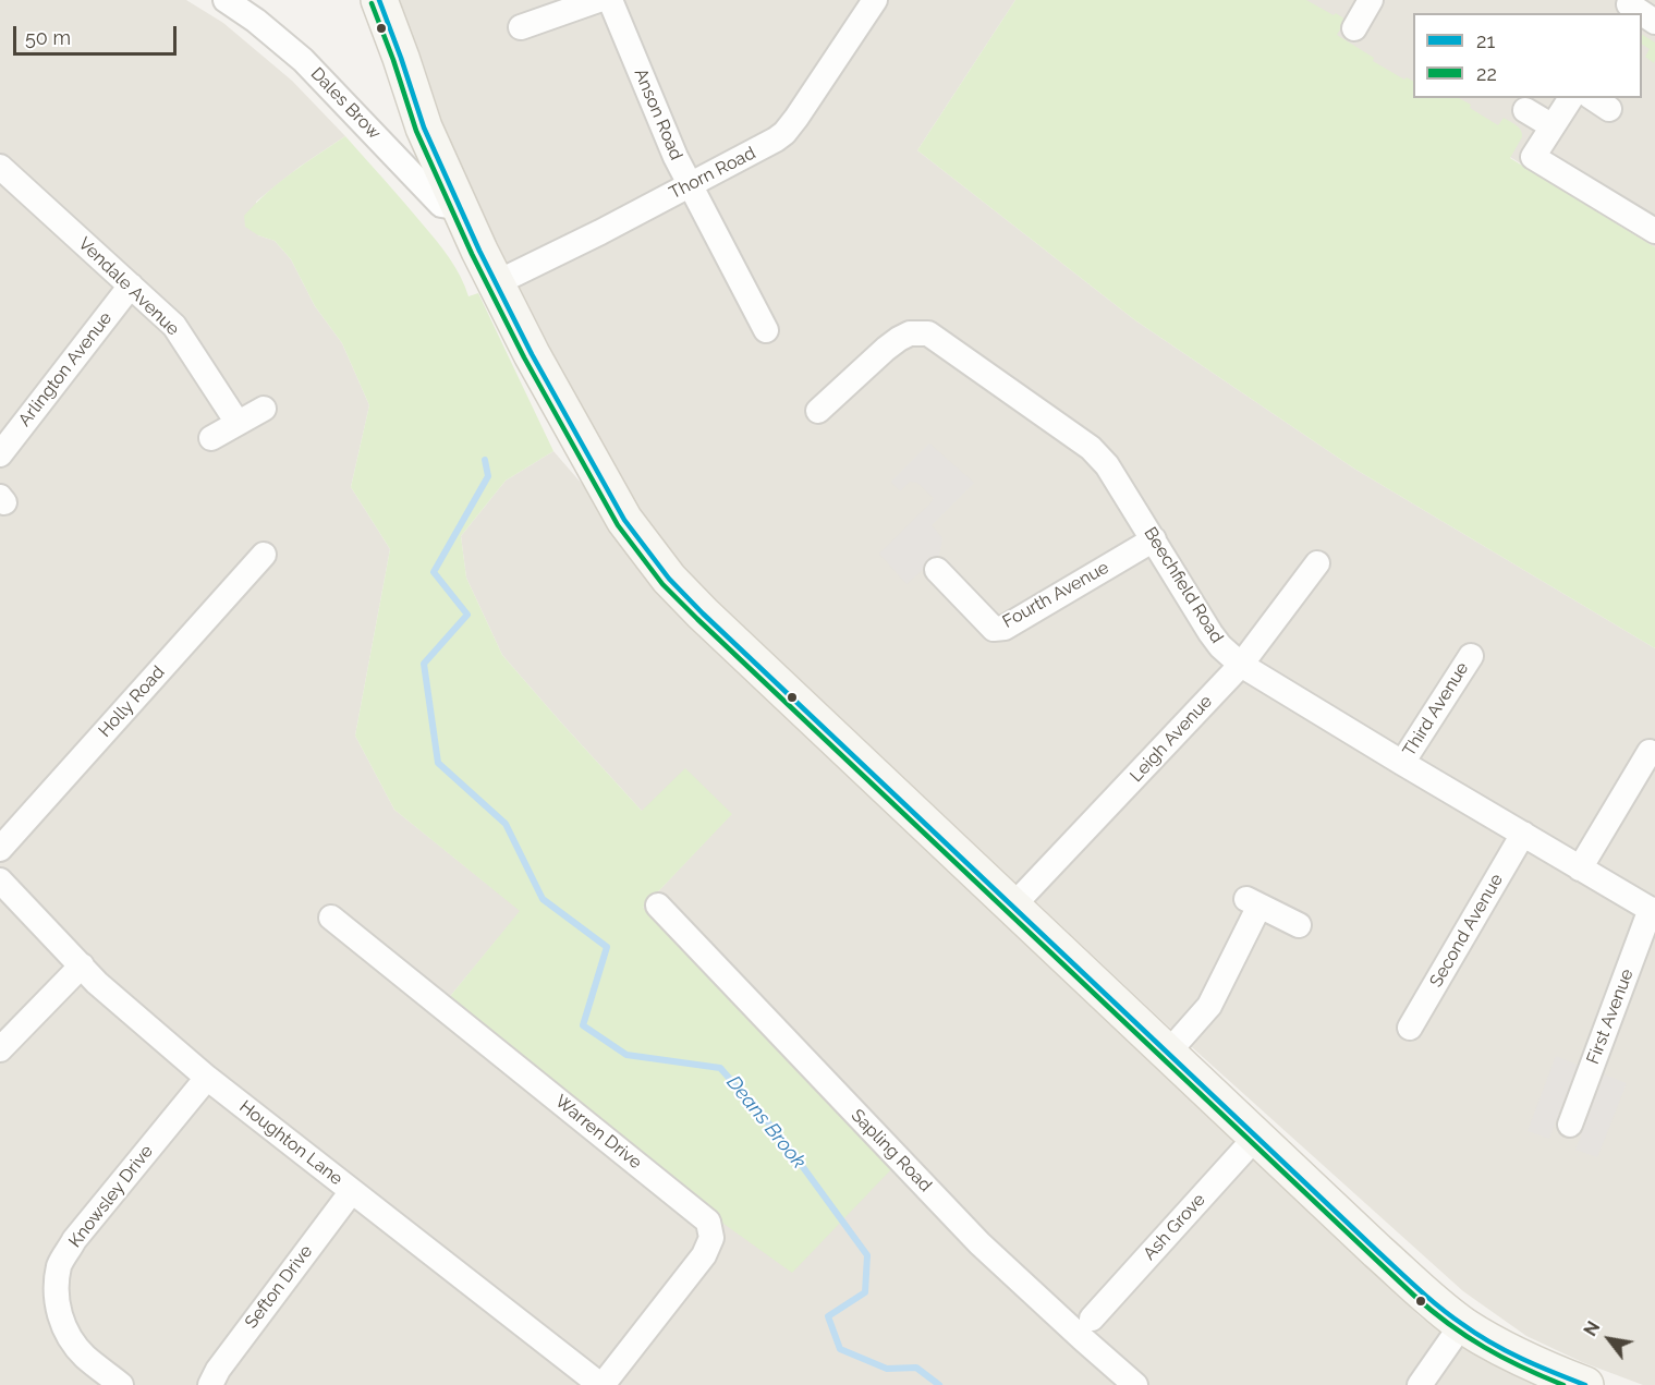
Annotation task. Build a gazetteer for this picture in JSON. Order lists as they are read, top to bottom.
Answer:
{
  "streets": {
    "street": [
      "Dales Brow",
      "Anson Road",
      "Thorn Road",
      "Vendale Avenue",
      "Arlington Avenue",
      "Beechfield Road",
      "Fourth Avenue",
      "Holly Road",
      "Third Avenue",
      "Leigh Avenue",
      "Second Avenue",
      "First Avenue",
      "Warren Drive",
      "Houghton Lane",
      "Sapling Road",
      "Knowsley Drive",
      "Ash Grove",
      "Sefton Drive"
    ]
  },
  "crossings": [
    ["Anson Road", "Thorn Road"],
    ["Vendale Avenue", "Arlington Avenue"],
    ["Beechfield Road", "Fourth Avenue"],
    ["Beechfield Road", "Third Avenue"],
    ["Beechfield Road", "Leigh Avenue"],
    ["Beechfield Road", "Second Avenue"],
    ["Beechfield Road", "First Avenue"],
    ["Warren Drive", "Houghton Lane"],
    ["Houghton Lane", "Knowsley Drive"],
    ["Houghton Lane", "Sefton Drive"]
  ],
  "water": ["Deans Brook"],
  "lines": ["transit line 21", "transit line 22"],
  "legend": ["21", "22"],
  "scale_bar": "50 m",
  "north": "top left"
}
